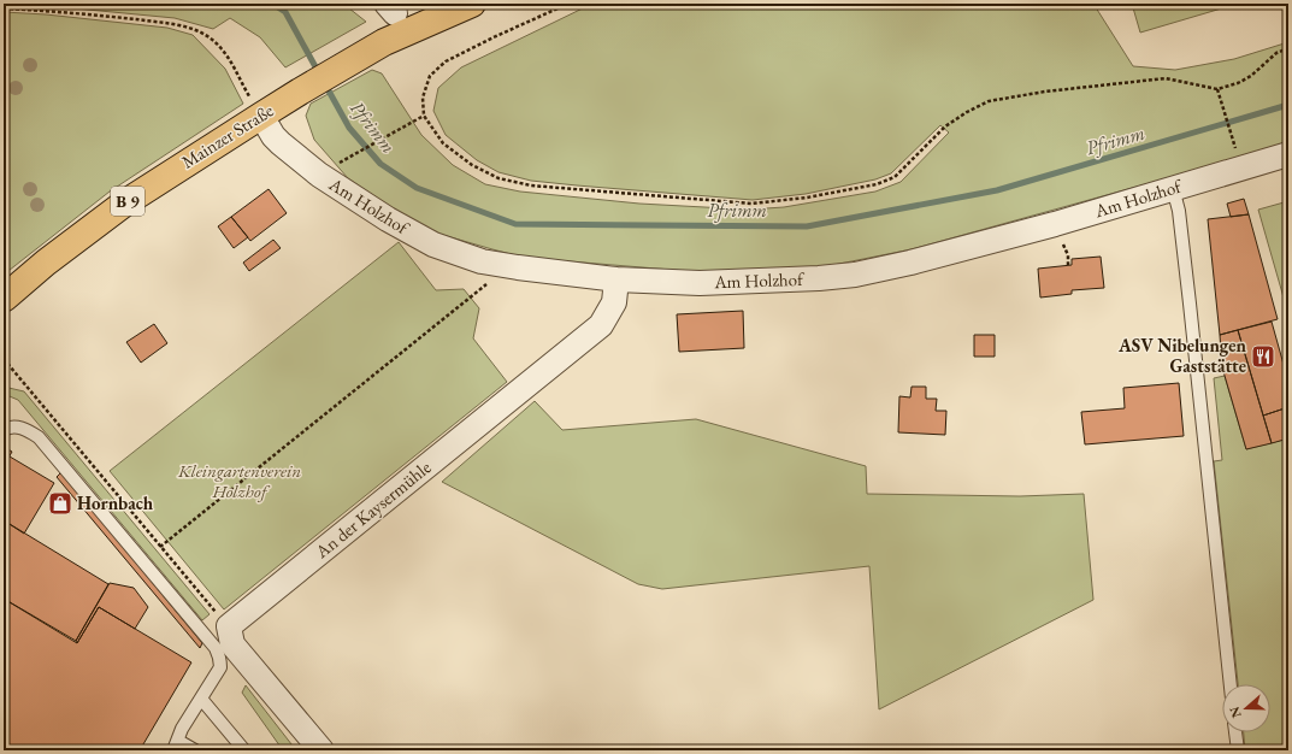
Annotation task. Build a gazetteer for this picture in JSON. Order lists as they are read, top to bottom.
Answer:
{
  "streets": {
    "main road": ["Mainzer Straße", "B 9"],
    "street": ["Am Holzhof", "An der Kaysermühle"]
  },
  "crossings": [
    ["Mainzer Straße", "Am Holzhof"],
    ["Am Holzhof", "An der Kaysermühle"]
  ],
  "water": ["Pfrimm"],
  "parks": ["Kleingartenverein Holzhof"],
  "places": {
    "restaurant": ["ASV Nibelungen Gaststätte"],
    "shop": ["Hornbach"]
  },
  "north": "left"
}
